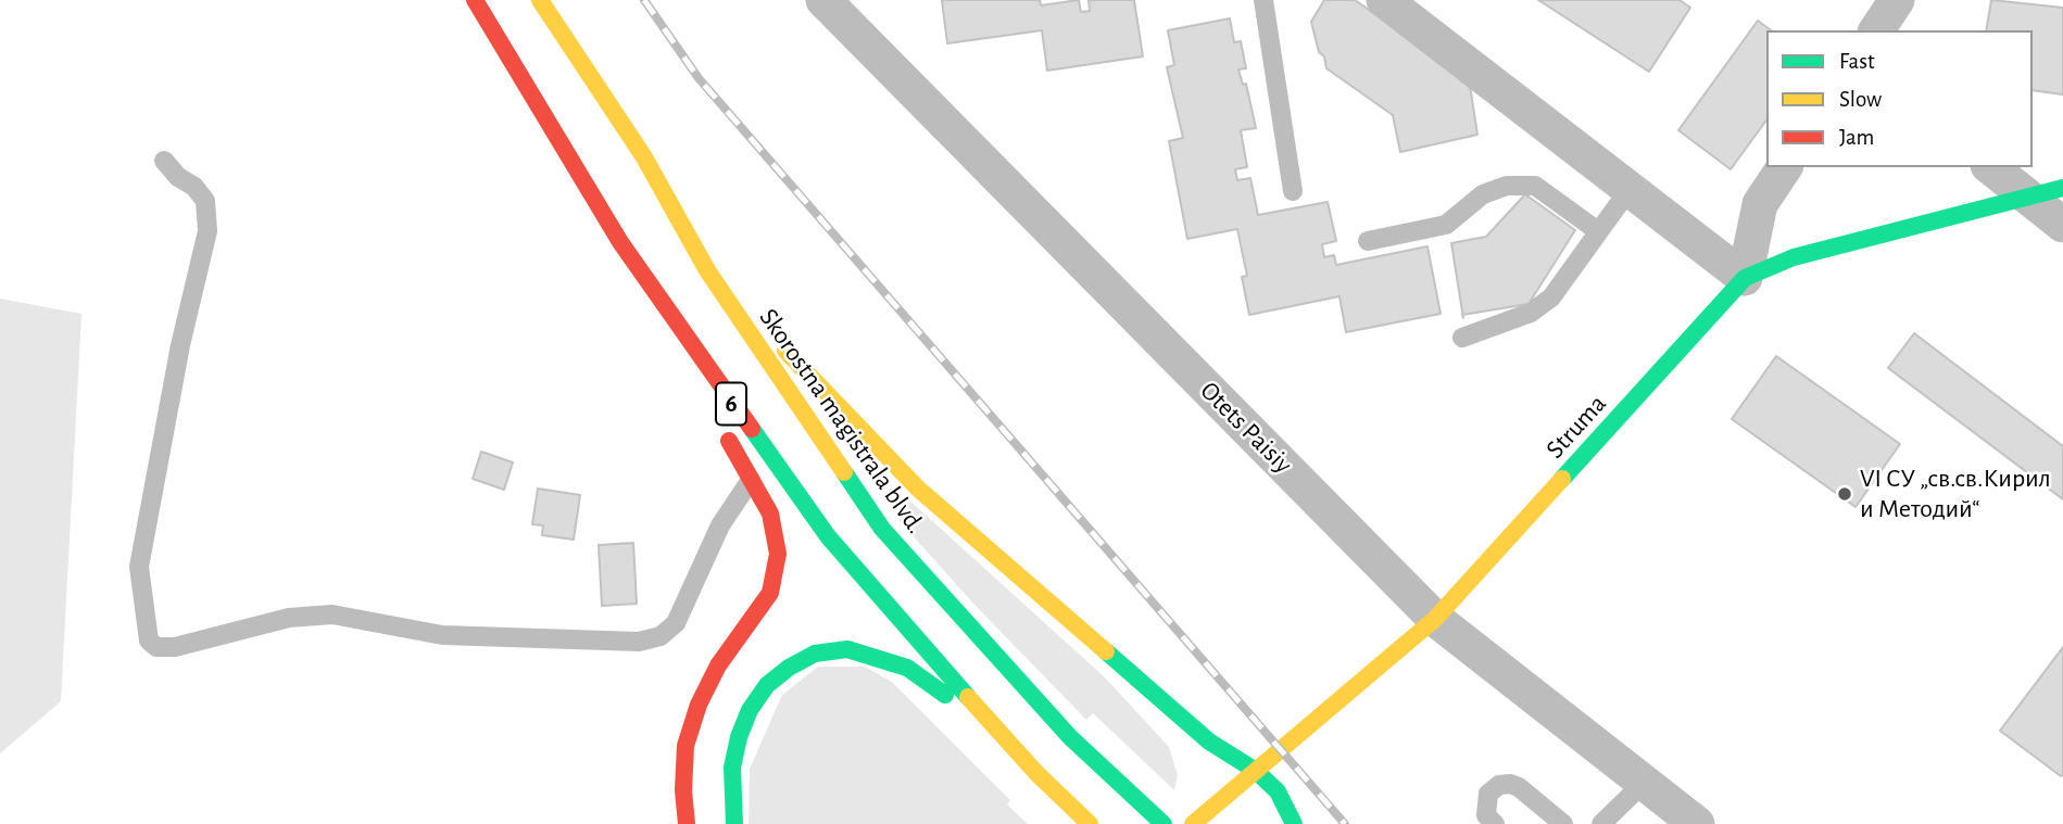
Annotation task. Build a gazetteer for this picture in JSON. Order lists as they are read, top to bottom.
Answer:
{
  "streets": {
    "main road": ["6", "Skorostna magistrala blvd.", "Struma"],
    "street": ["Otets Paisiy"]
  },
  "crossings": [
    ["Struma", "Otets Paisiy"]
  ],
  "places": ["VI СУ „св.св.Кирил и Методий“"],
  "legend": ["Fast", "Slow", "Jam"]
}
